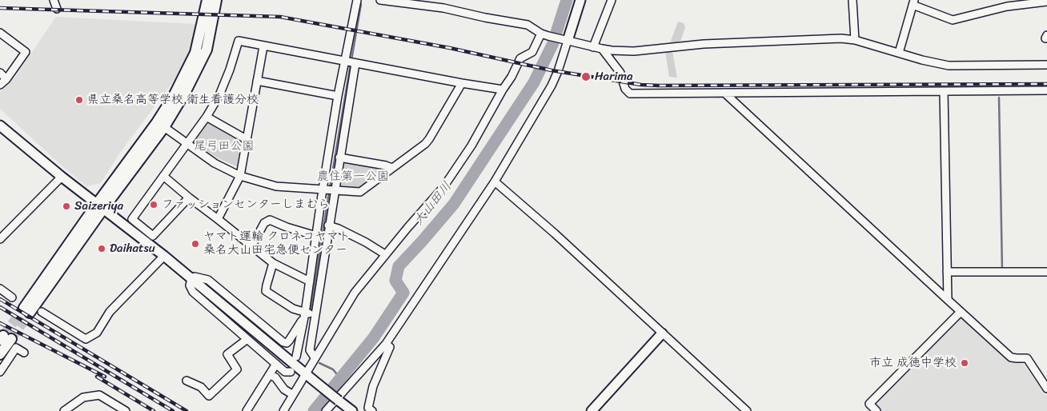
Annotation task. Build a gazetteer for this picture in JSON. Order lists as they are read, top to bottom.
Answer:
{
  "water": ["大山田川"],
  "parks": ["尾弓田公園", "農住第一公園"],
  "places": [
    "Harima",
    "県立桑名高等学校 衛生看護分校",
    "ファッションセンターしまむら",
    "Saizeriya",
    "ヤマト運輸 クロネコヤマト 桑名大山田宅急便センター",
    "Daihatsu",
    "市立 成徳中学校"
  ]
}
